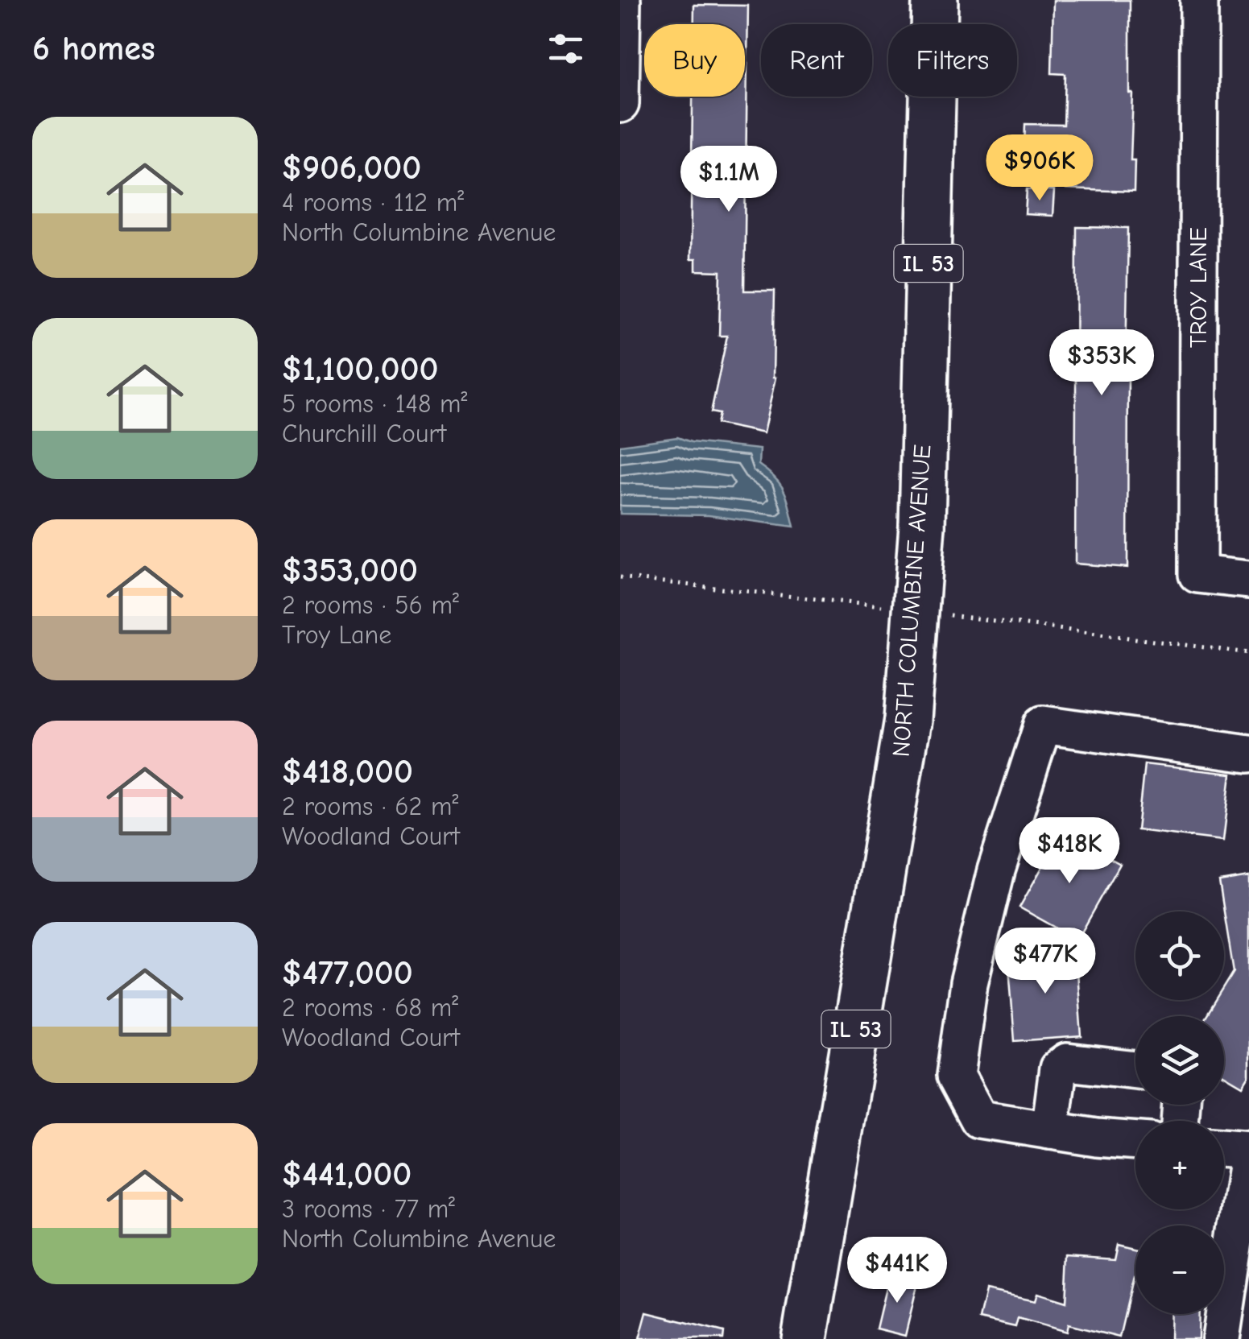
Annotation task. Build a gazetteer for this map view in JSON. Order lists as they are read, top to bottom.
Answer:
{
  "streets": {
    "main road": ["IL 53", "NORTH COLUMBINE AVENUE"],
    "street": ["TROY LANE"]
  },
  "page": {
    "heading": "6 homes",
    "chip": ["Buy", "Rent", "Filters"],
    "list": [
      {
        "name": "$906,000",
        "note": "4 rooms · 112 m² · North Columbine Avenue"
      },
      {
        "name": "$1,100,000",
        "note": "5 rooms · 148 m² · Churchill Court"
      },
      {
        "name": "$353,000",
        "note": "2 rooms · 56 m² · Troy Lane"
      },
      {
        "name": "$418,000",
        "note": "2 rooms · 62 m² · Woodland Court"
      },
      {
        "name": "$477,000",
        "note": "2 rooms · 68 m² · Woodland Court"
      },
      {
        "name": "$441,000",
        "note": "3 rooms · 77 m² · North Columbine Avenue"
      }
    ],
    "price": [
      "$906K",
      "$1.1M",
      "$353K",
      "$418K",
      "$477K",
      "$441K"
    ],
    "map_buttons": ["+", "−"]
  }
}
